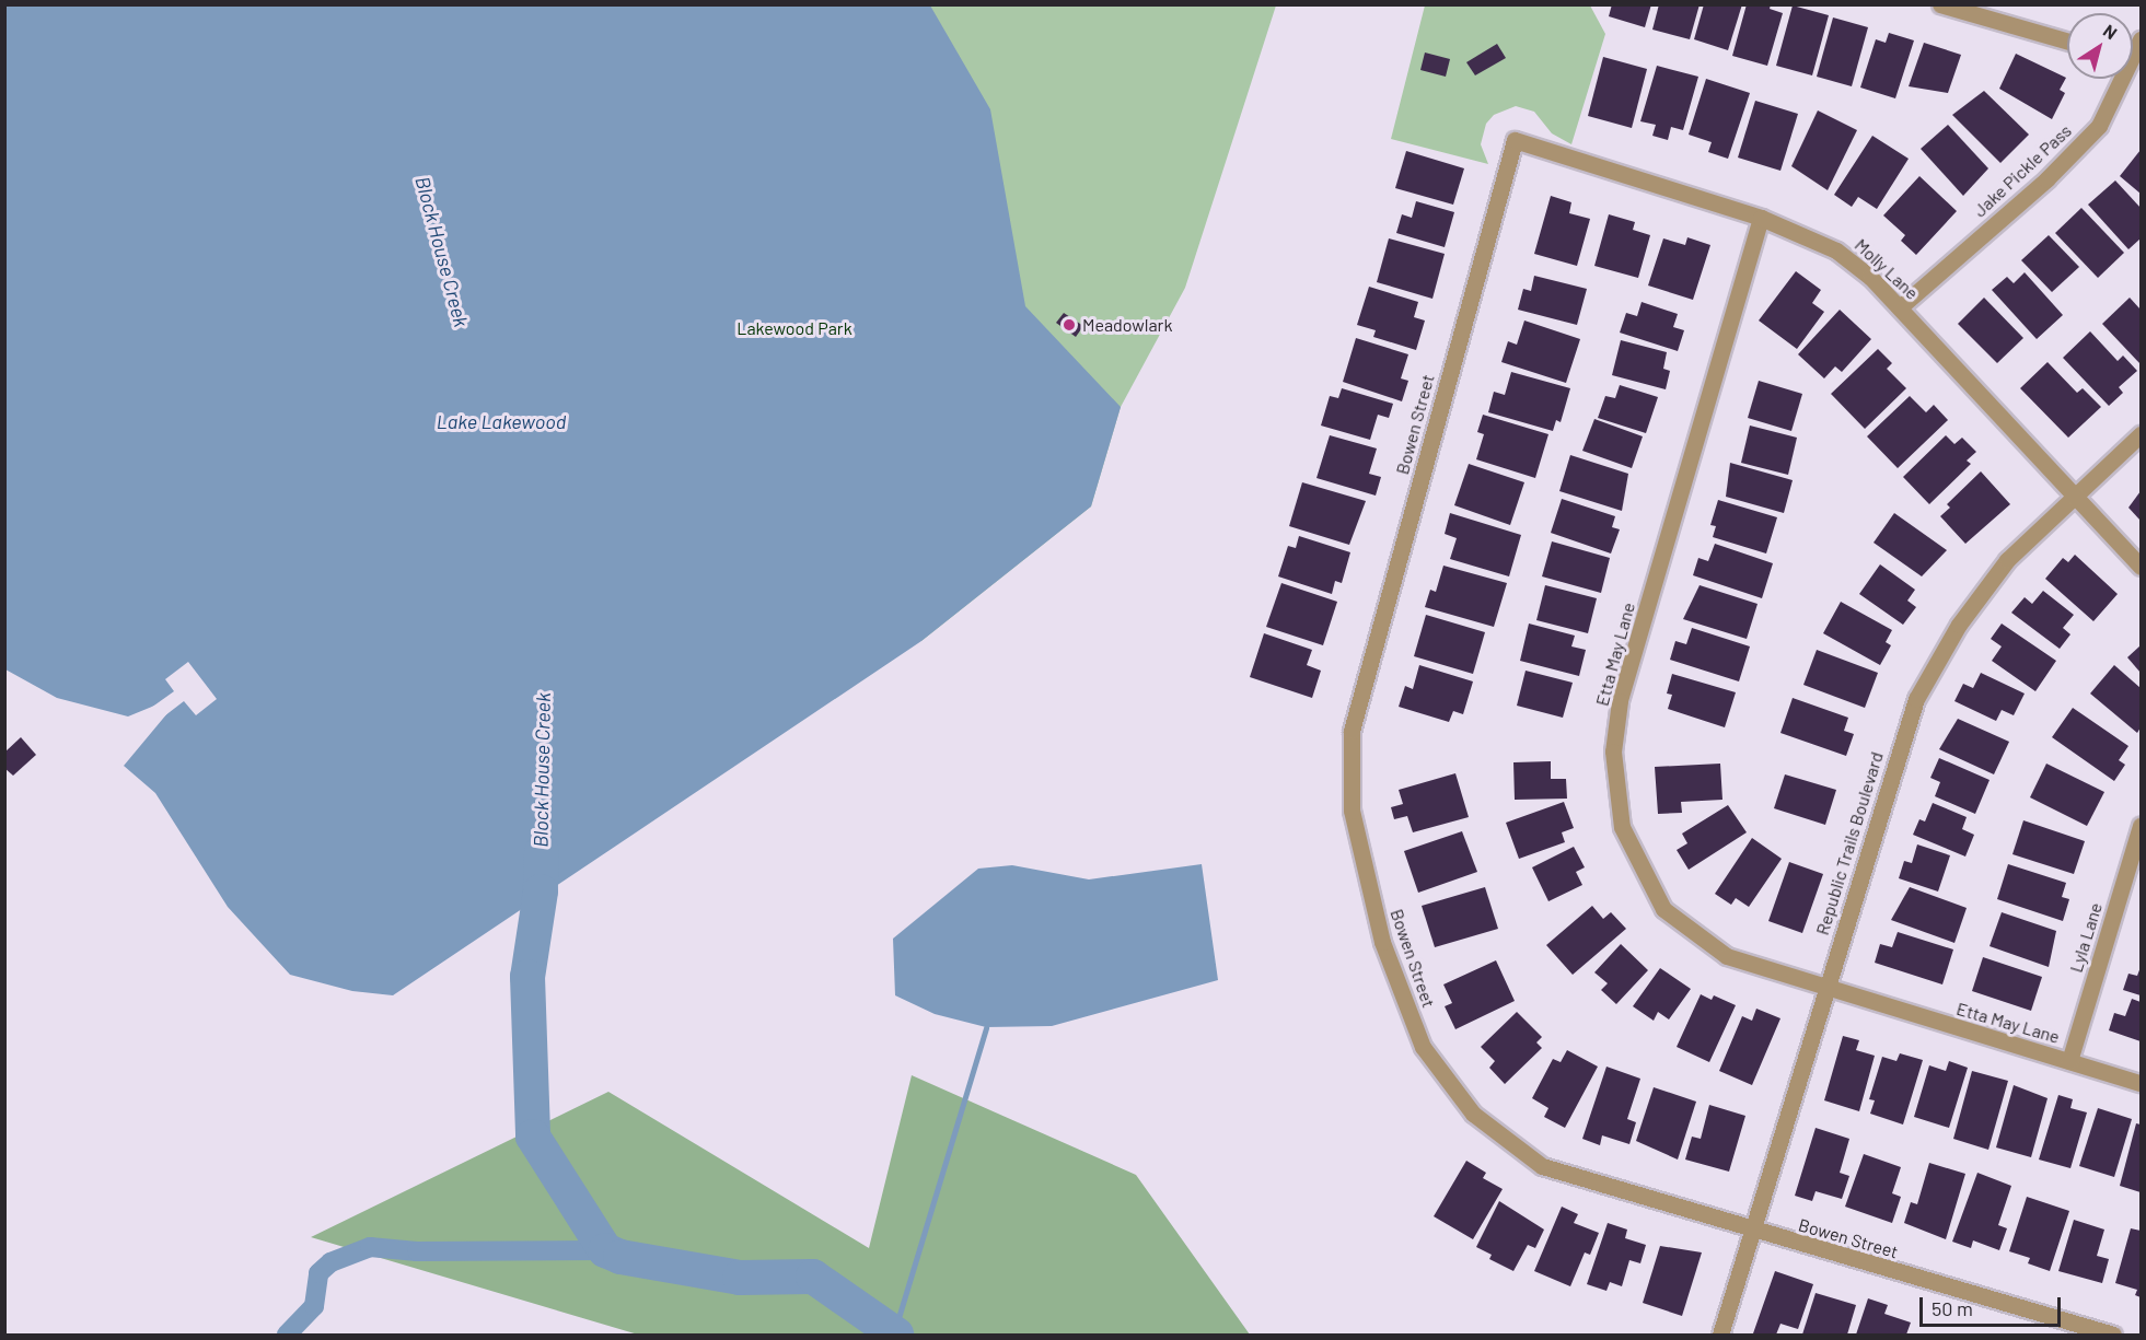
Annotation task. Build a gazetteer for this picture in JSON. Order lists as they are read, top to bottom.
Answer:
{
  "streets": {
    "street": [
      "Jake Pickle Pass",
      "Molly Lane",
      "Bowen Street",
      "Etta May Lane",
      "Republic Trails Boulevard",
      "Lyla Lane"
    ]
  },
  "crossings": [
    ["Jake Pickle Pass", "Molly Lane"],
    ["Molly Lane", "Bowen Street"],
    ["Molly Lane", "Etta May Lane"],
    ["Molly Lane", "Republic Trails Boulevard"],
    ["Bowen Street", "Republic Trails Boulevard"],
    ["Etta May Lane", "Republic Trails Boulevard"],
    ["Etta May Lane", "Lyla Lane"]
  ],
  "water": ["Block House Creek", "Lake Lakewood"],
  "parks": ["Lakewood Park"],
  "places": ["Meadowlark"],
  "scale_bar": "50 m",
  "north": "top right"
}
